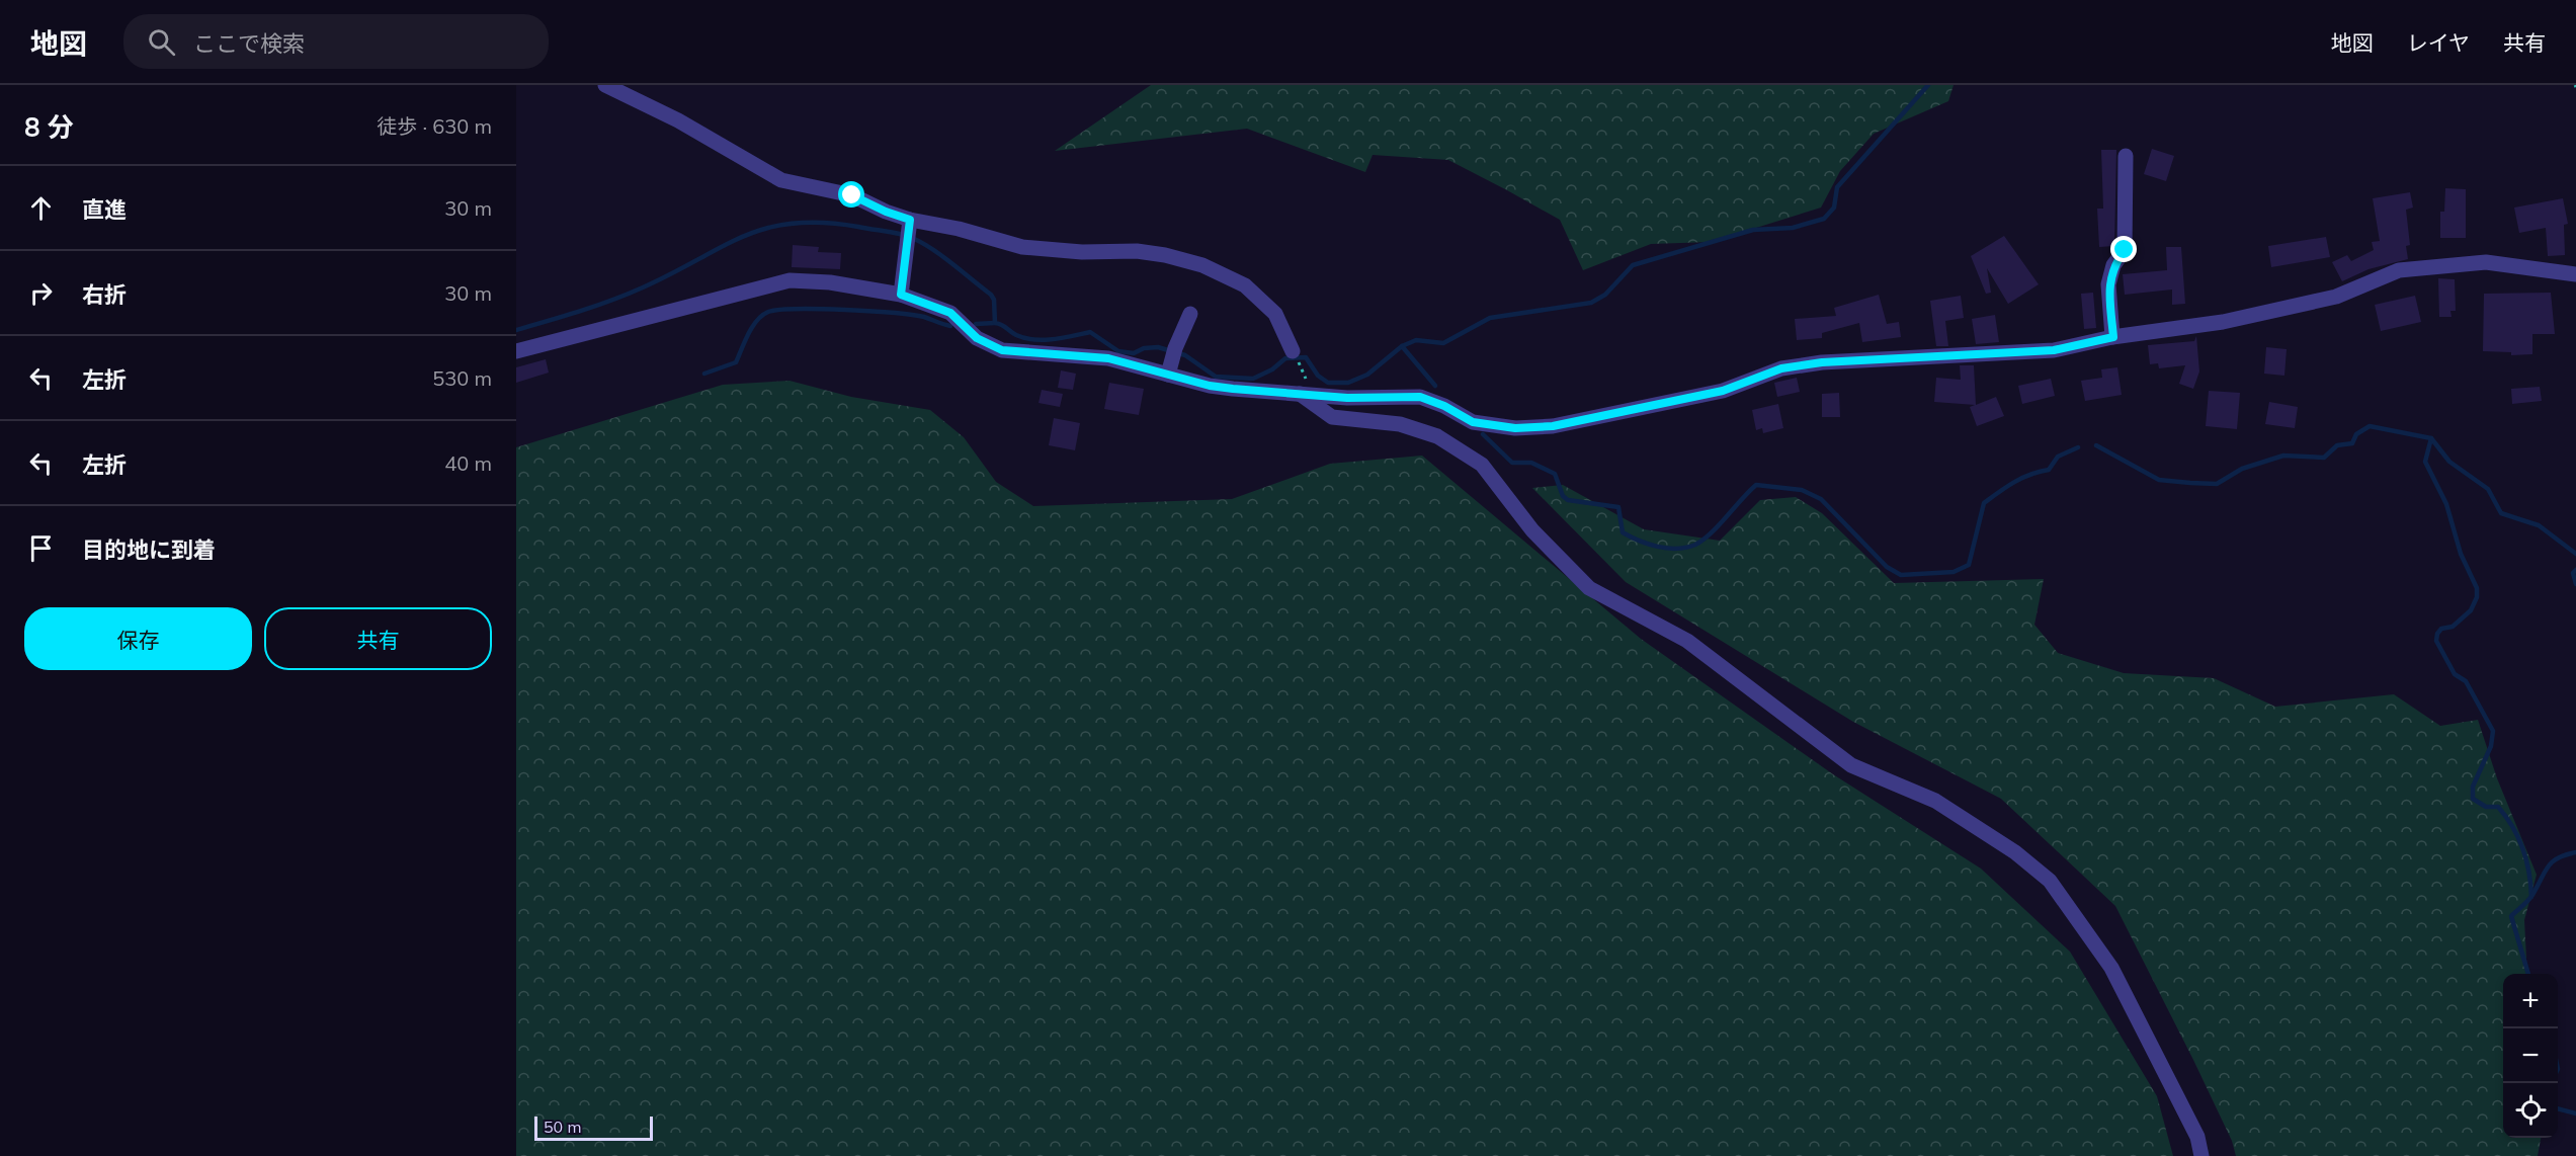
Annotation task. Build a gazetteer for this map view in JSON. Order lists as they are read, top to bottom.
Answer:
{
  "scale_bar": "50 m",
  "page": {
    "header": "地図",
    "search": "ここで検索",
    "nav": ["地図", "レイヤ", "共有"],
    "heading": ["8 分", "徒歩 · 630 m"],
    "list": [
      ["直進", "30 m"],
      ["右折", "30 m"],
      ["左折", "530 m"],
      ["左折", "40 m"],
      "目的地に到着"
    ],
    "buttons": ["保存", "共有"],
    "map_buttons": ["+", "−"],
    "scale": "50 m"
  }
}
